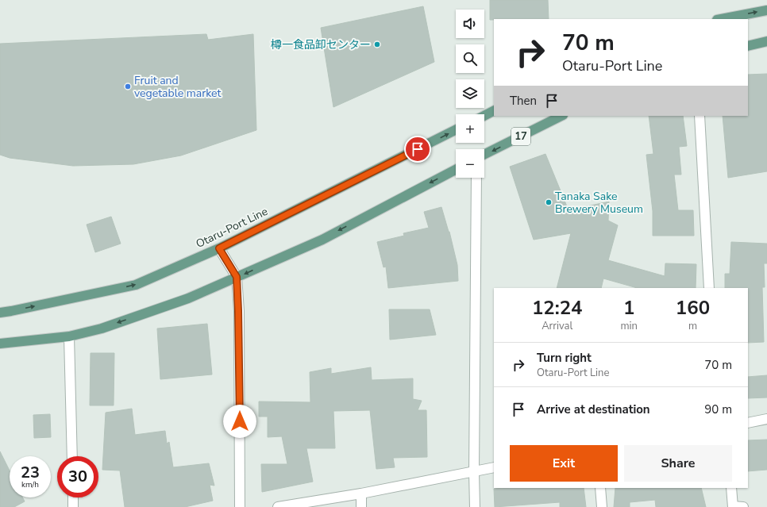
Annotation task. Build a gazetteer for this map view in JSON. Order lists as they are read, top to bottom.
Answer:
{
  "streets": {
    "main road": ["17", "Otaru-Port Line"]
  },
  "places": ["樽一食品卸センター", "Fruit and vegetable market", "Tanaka Sake Brewery Museum"],
  "page": {
    "map_buttons": ["+", "−"],
    "turn": ["70 m", "Otaru-Port Line"],
    "then": "Then",
    "eta": [
      "12:24",
      "Arrival",
      "1",
      "min",
      "160",
      "m"
    ],
    "list": [
      {
        "name": "Turn right",
        "note": "Otaru-Port Line",
        "value": "70 m"
      },
      {
        "name": "Arrive at destination",
        "value": "90 m"
      }
    ],
    "buttons": ["Exit", "Share"],
    "speed": "23 km/h",
    "limit": "30"
  }
}
